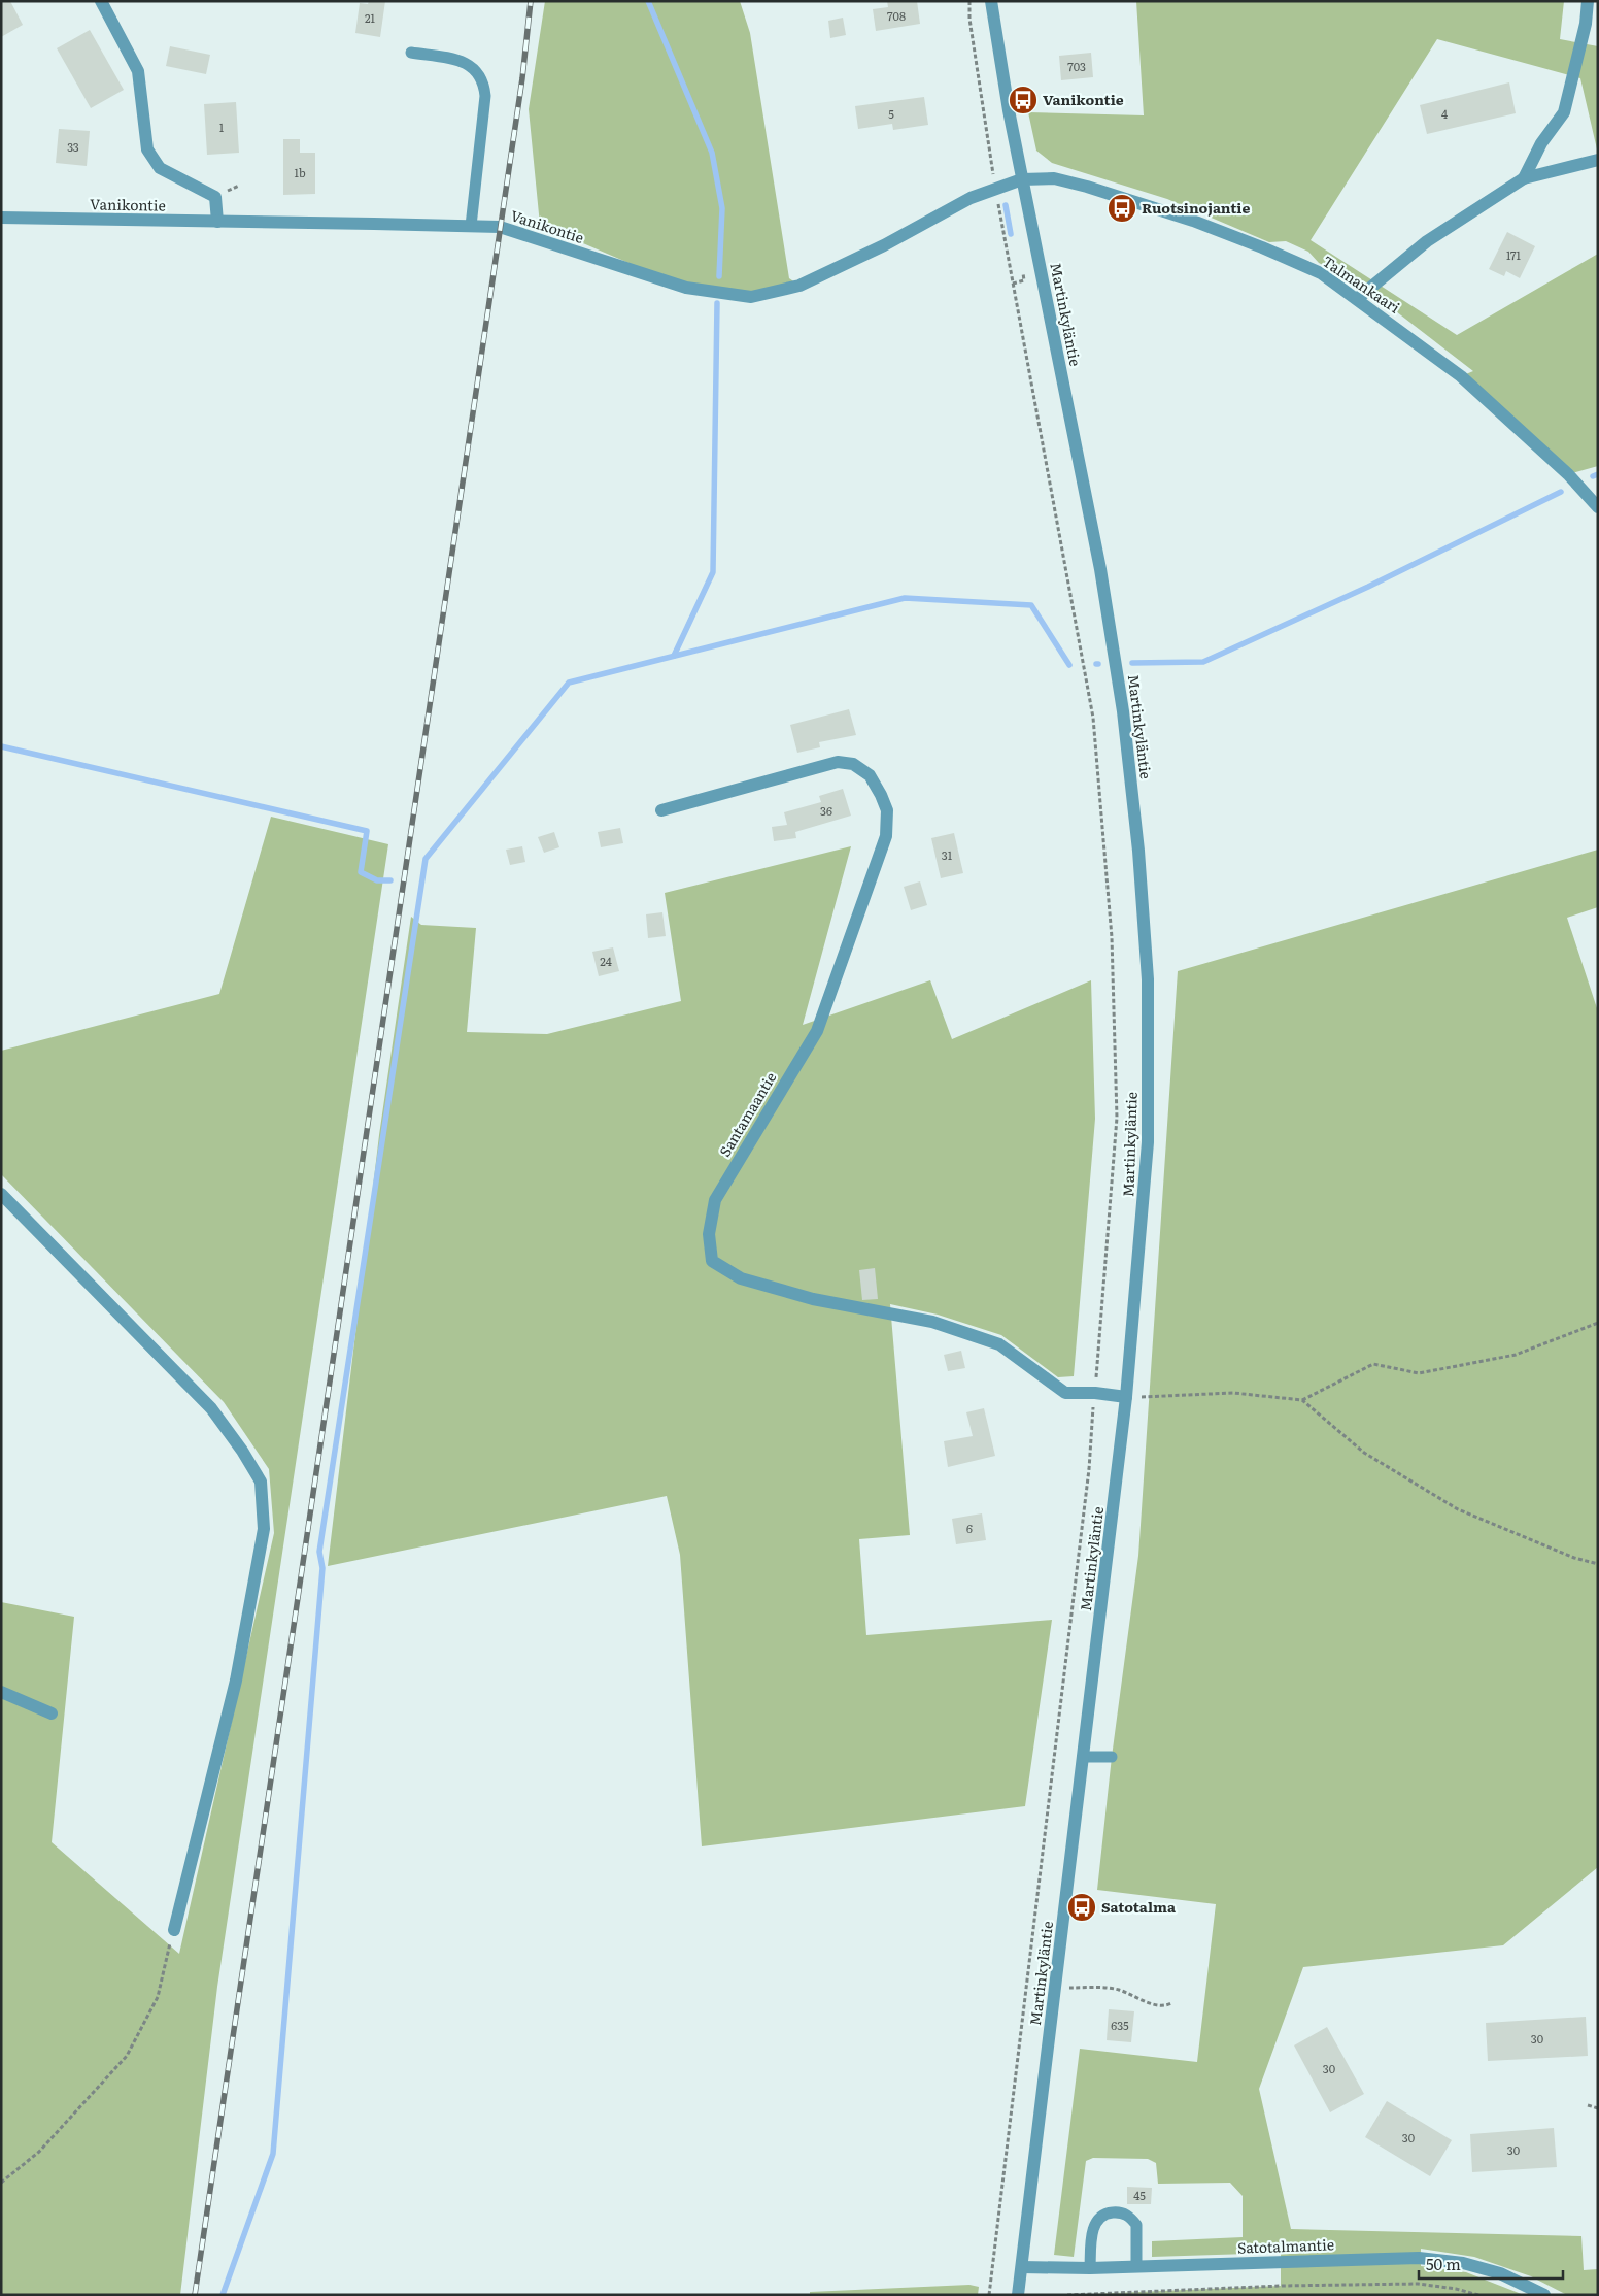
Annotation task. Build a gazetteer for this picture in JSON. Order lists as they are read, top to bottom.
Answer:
{
  "streets": {
    "street": [
      "Vanikontie",
      "Talmankaari",
      "Martinkyläntie",
      "Santamaantie",
      "Satotalmantie"
    ]
  },
  "crossings": [
    ["Vanikontie", "Talmankaari"],
    ["Vanikontie", "Martinkyläntie"],
    ["Talmankaari", "Martinkyläntie"],
    ["Martinkyläntie", "Santamaantie"],
    ["Martinkyläntie", "Satotalmantie"]
  ],
  "places": {
    "bus stop": ["Vanikontie", "Ruotsinojantie", "Satotalma"]
  },
  "house_numbers": [
    "708",
    "21",
    "703",
    "5",
    "4",
    "1",
    "33",
    "1b",
    "171",
    "36",
    "31",
    "24",
    "6",
    "635",
    "30",
    "30",
    "30",
    "30",
    "45"
  ],
  "scale_bar": "50 m"
}
